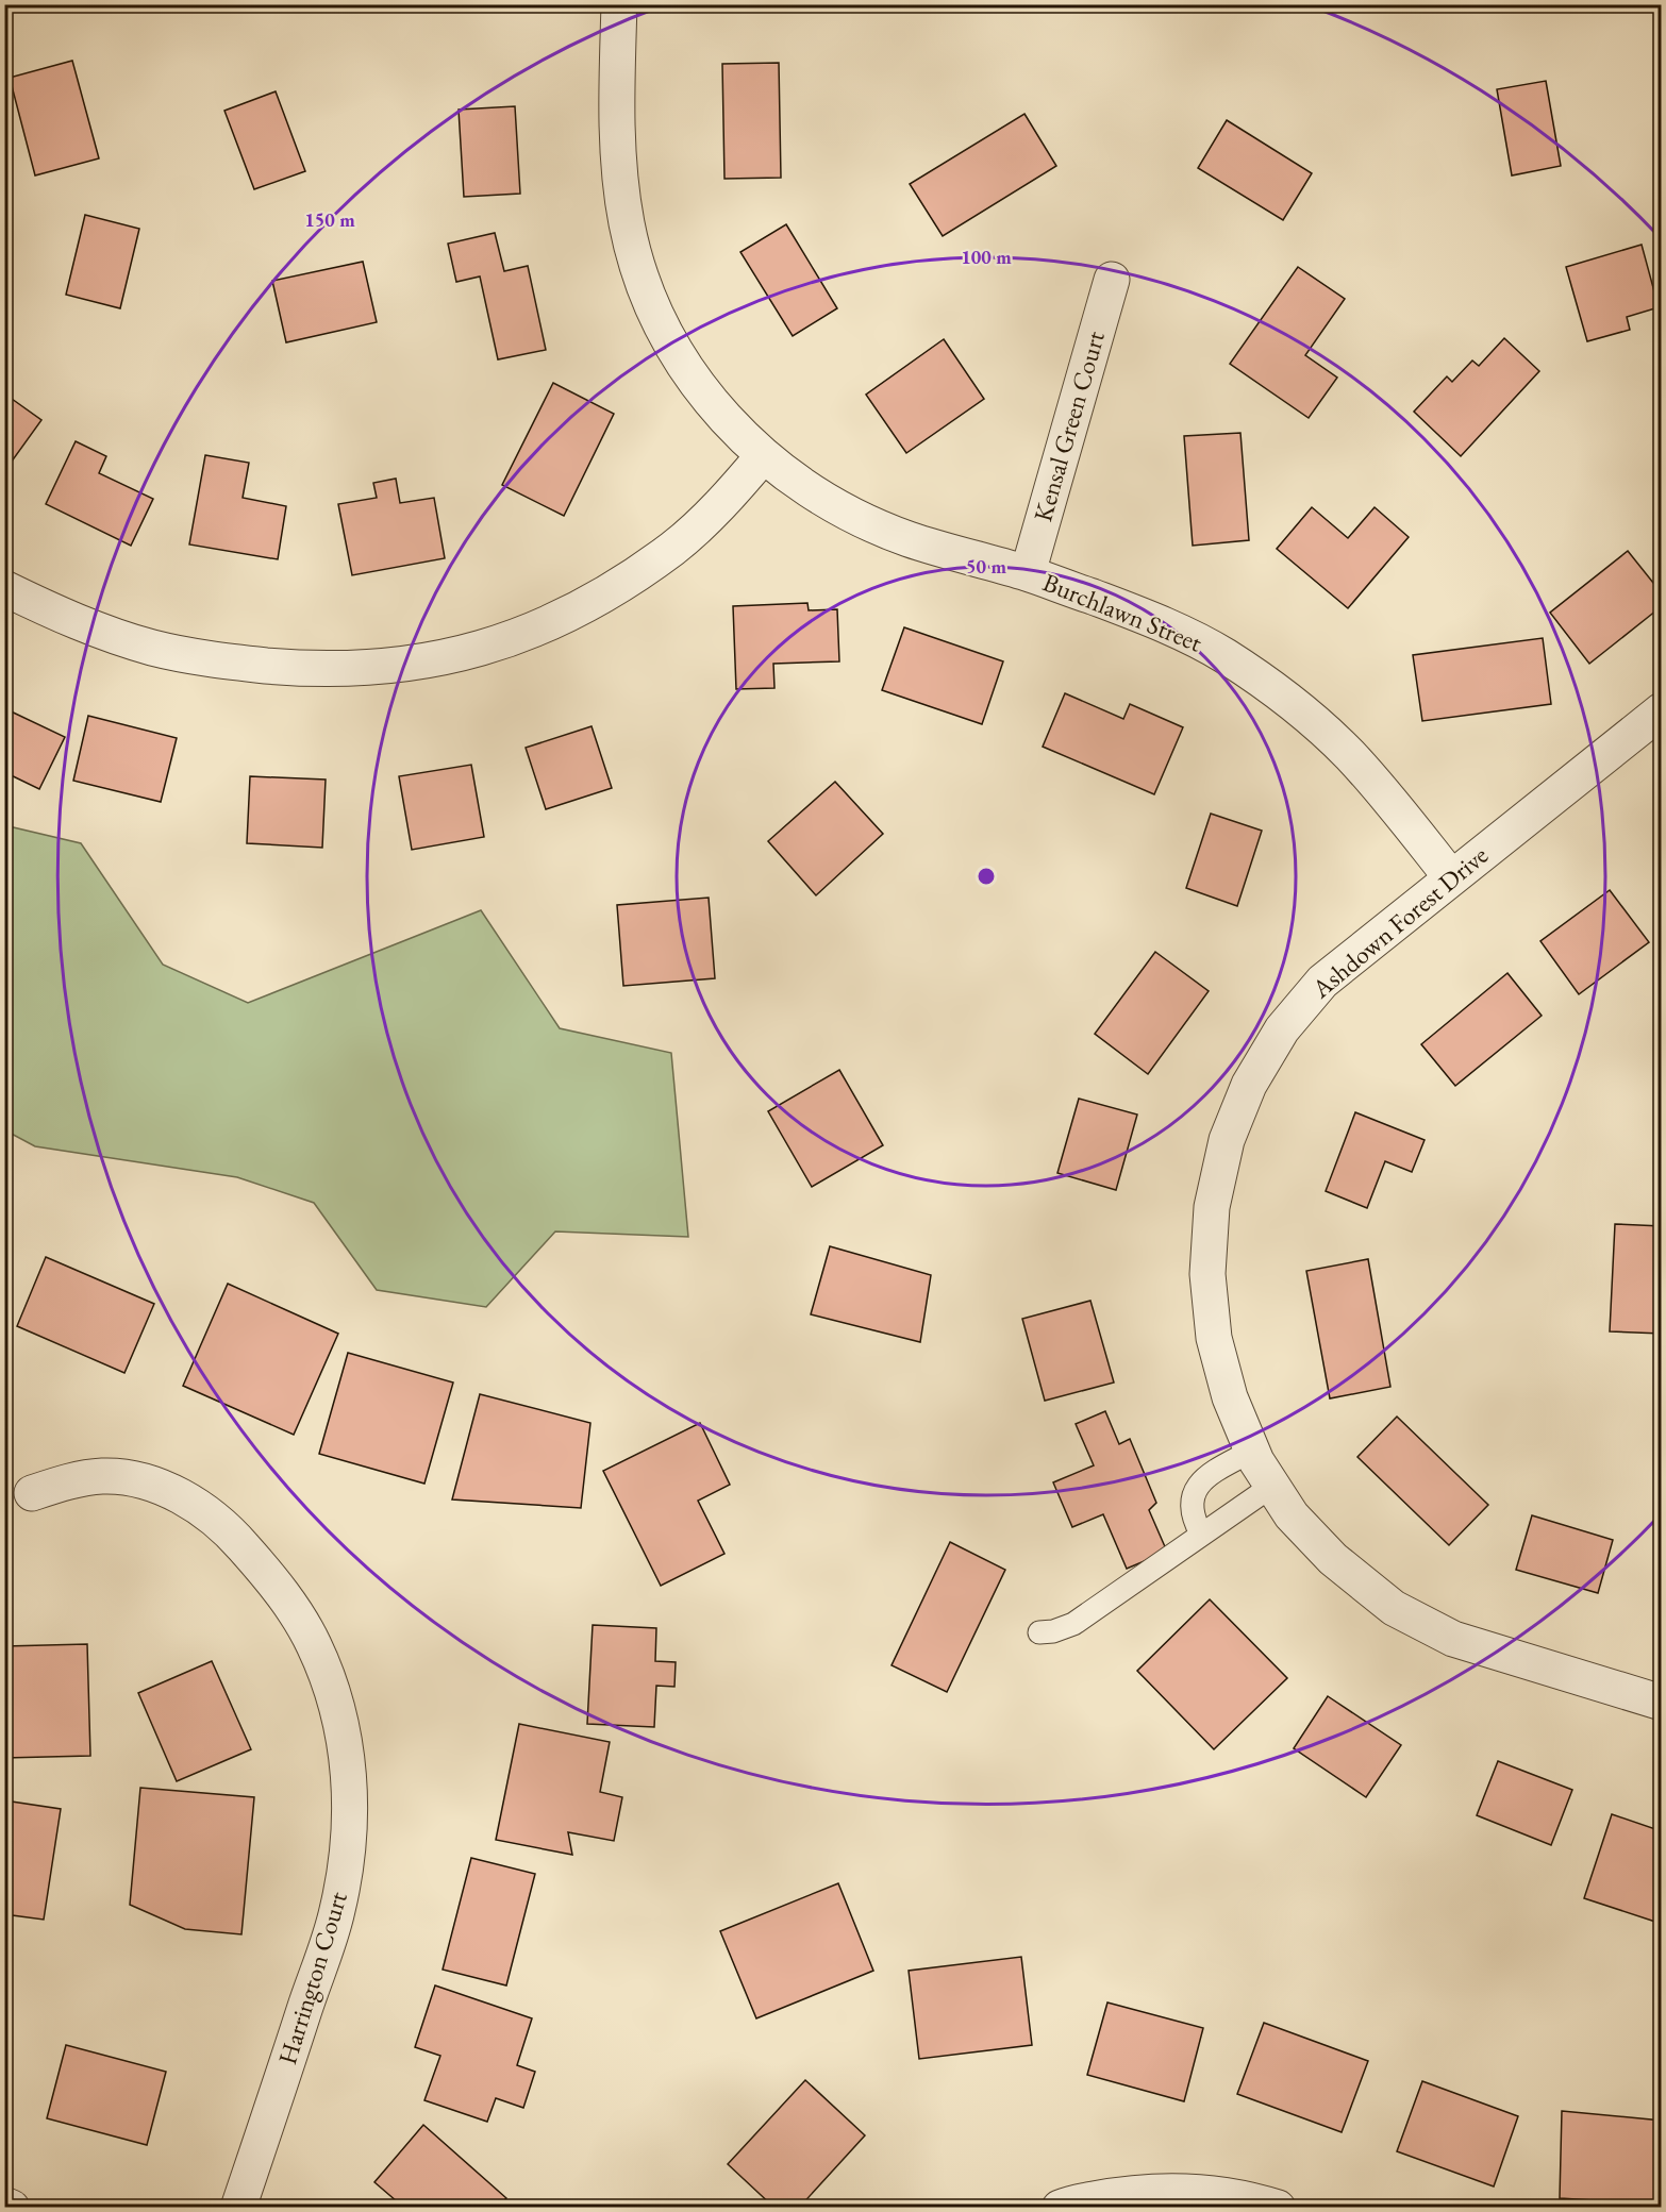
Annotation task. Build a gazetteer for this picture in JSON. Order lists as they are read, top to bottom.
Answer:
{
  "streets": {
    "street": [
      "Kensal Green Court",
      "Burchlawn Street",
      "Ashdown Forest Drive",
      "Harrington Court"
    ]
  },
  "crossings": [
    ["Kensal Green Court", "Burchlawn Street"],
    ["Burchlawn Street", "Ashdown Forest Drive"]
  ],
  "rings": ["150 m", "100 m", "50 m"]
}
